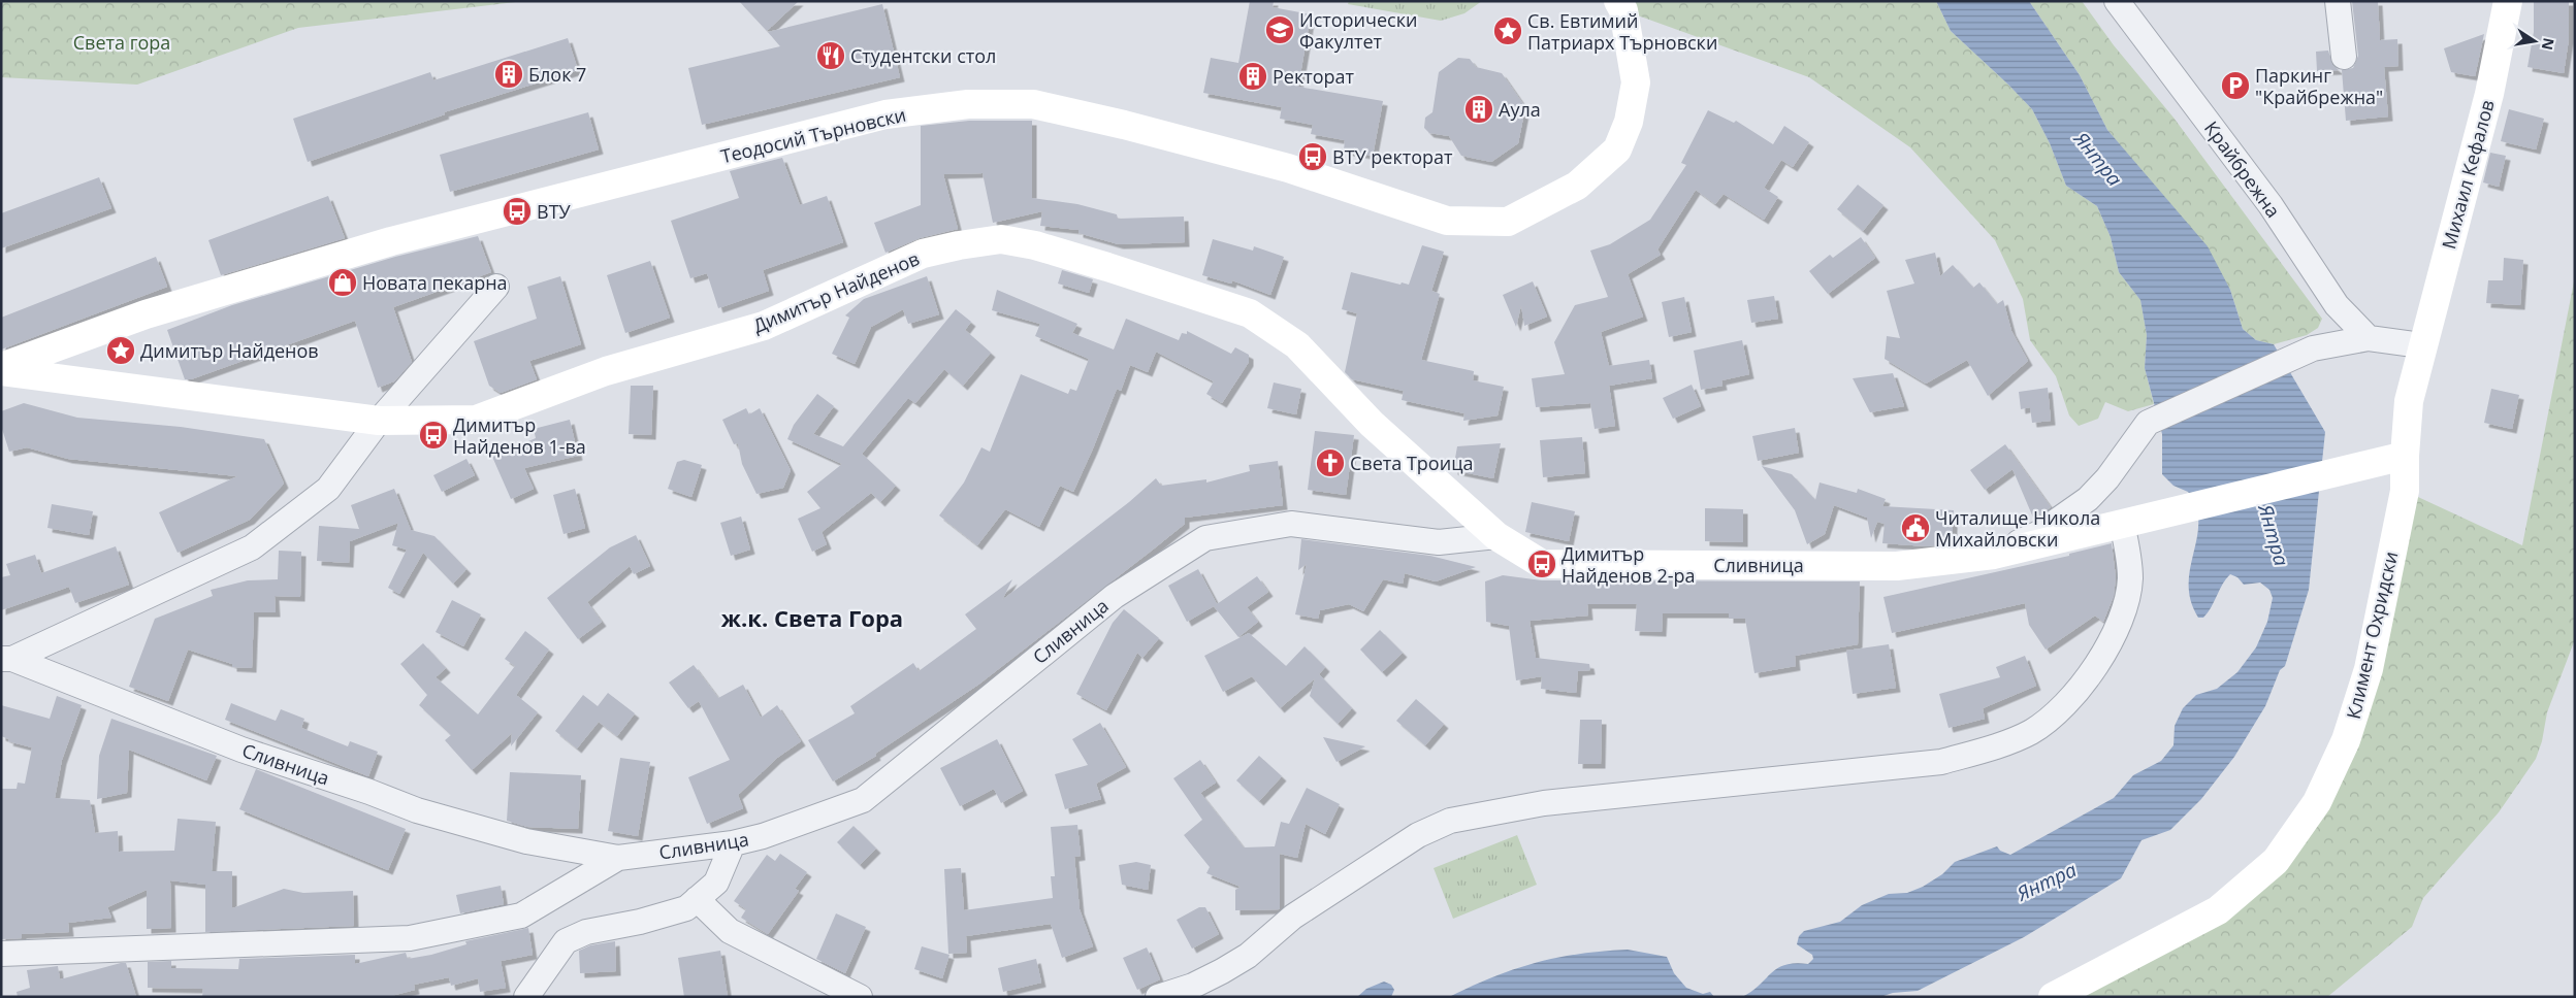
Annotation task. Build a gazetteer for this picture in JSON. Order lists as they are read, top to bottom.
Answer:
{
  "streets": {
    "street": [
      "Теодосий Търновски",
      "Крайбрежна",
      "Михаил Кефалов",
      "Димитър Найденов",
      "Сливница",
      "Климент Охридски"
    ]
  },
  "crossings": [
    ["Крайбрежна", "Сливница"],
    ["Михаил Кефалов", "Климент Охридски"],
    ["Димитър Найденов", "Сливница"]
  ],
  "districts": ["ж.к. Света Гора"],
  "water": ["Янтра"],
  "parks": ["Света гора"],
  "places": {
    "school or university": ["Исторически Факултет"],
    "place": ["Св. Евтимий Патриарх Търновски", "Димитър Найденов"],
    "restaurant": ["Студентски стол"],
    "building": ["Блок 7", "Ректорат", "Аула"],
    "parking": ["Паркинг \"Крайбрежна\""],
    "bus stop": [
      "ВТУ ректорат",
      "ВТУ",
      "Димитър Найденов 1-ва",
      "Димитър Найденов 2-ра"
    ],
    "shop": ["Новата пекарна"],
    "church": ["Света Троица"],
    "public building": ["Читалище Никола Михайловски"]
  },
  "north": "right"
}
